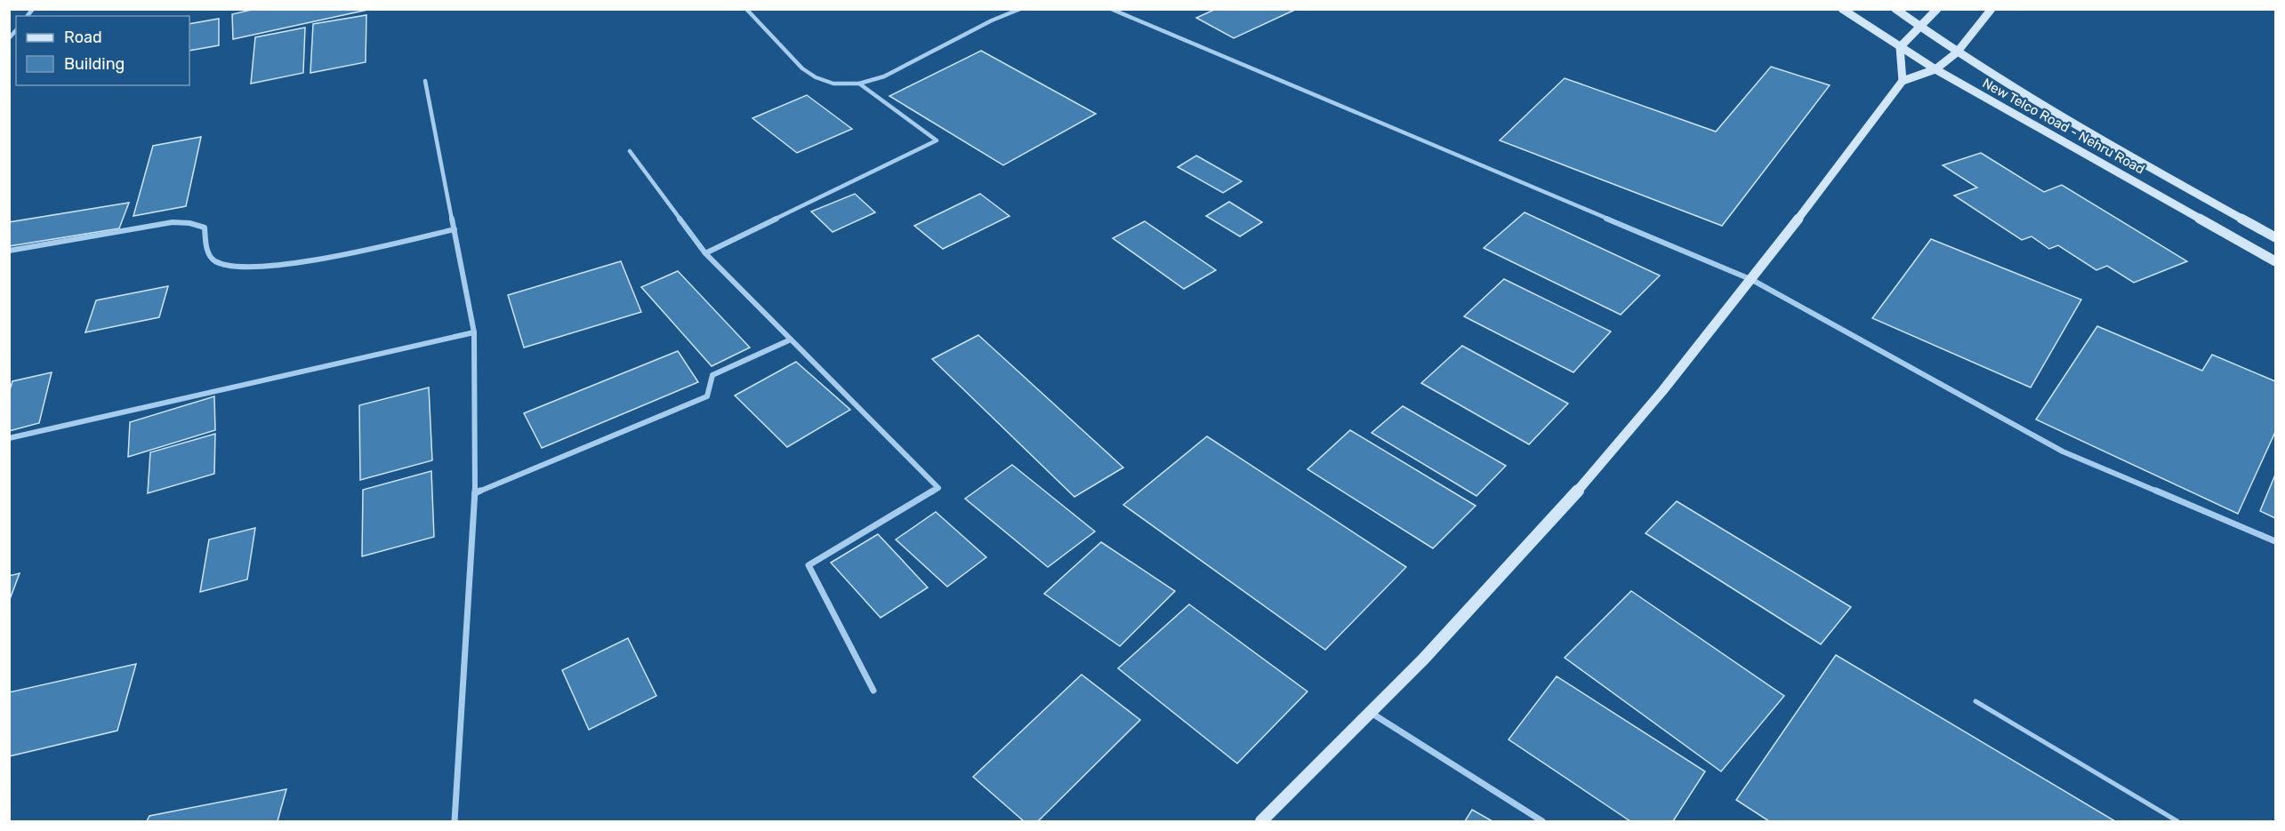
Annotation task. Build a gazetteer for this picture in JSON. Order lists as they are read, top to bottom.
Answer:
{
  "streets": {
    "street": ["New Telco Road - Nehru Road"]
  },
  "legend": ["Road", "Building"]
}
